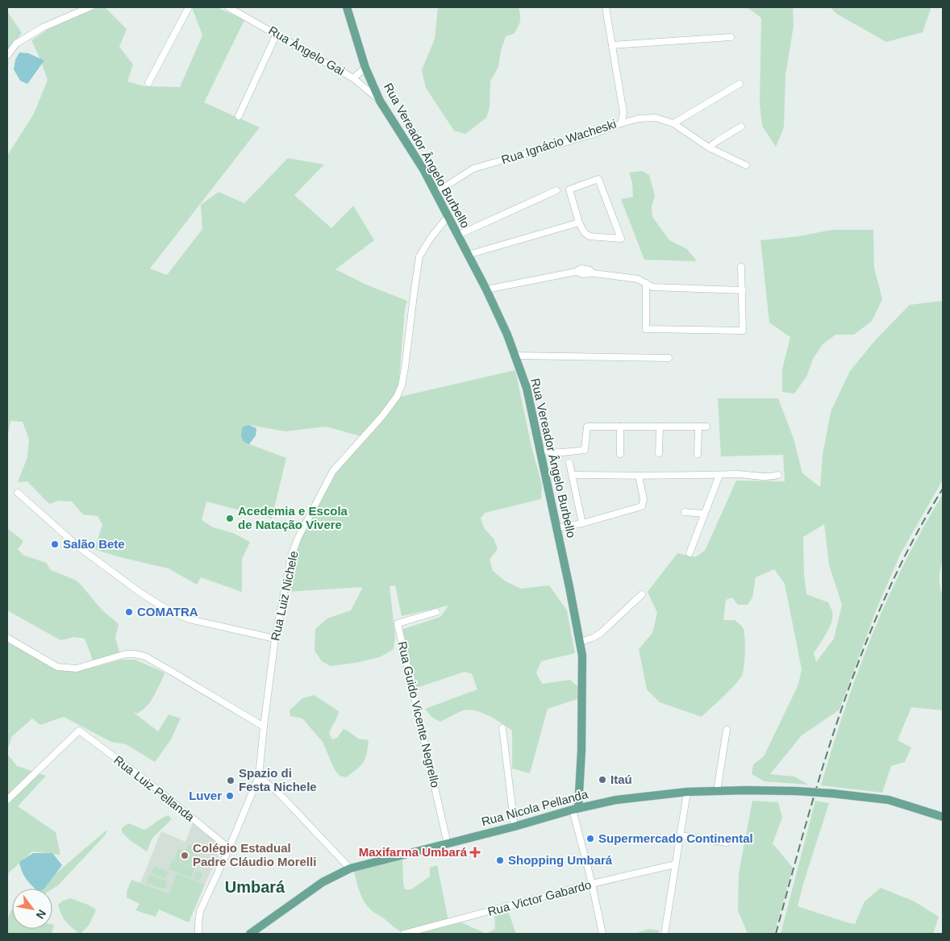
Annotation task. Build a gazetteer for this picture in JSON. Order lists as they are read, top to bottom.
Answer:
{
  "streets": {
    "main road": ["Rua Vereador Ângelo Burbello", "Rua Nicola Pellanda"],
    "street": [
      "Rua Ângelo Gai",
      "Rua Ignácio Wacheski",
      "Rua Luiz Nichele",
      "Rua Guido Vicente Negrello",
      "Rua Luiz Pellanda",
      "Rua Victor Gabardo"
    ]
  },
  "crossings": [
    ["Rua Ângelo Gai", "Rua Vereador Ângelo Burbello"],
    ["Rua Ignácio Wacheski", "Rua Vereador Ângelo Burbello"],
    ["Rua Vereador Ângelo Burbello", "Rua Luiz Nichele"],
    ["Rua Vereador Ângelo Burbello", "Rua Nicola Pellanda"],
    ["Rua Luiz Nichele", "Rua Luiz Pellanda"],
    ["Rua Guido Vicente Negrello", "Rua Nicola Pellanda"]
  ],
  "districts": ["Umbará"],
  "places": {
    "other": [
      "Acedemia e Escola de Natação Vivere",
      "Salão Bete",
      "COMATRA",
      "Itaú",
      "Spazio di Festa Nichele",
      "Luver",
      "Supermercado Continental",
      "Colégio Estadual Padre Cláudio Morelli",
      "Shopping Umbará"
    ],
    "health": ["Maxifarma Umbará"]
  },
  "north": "bottom right"
}
